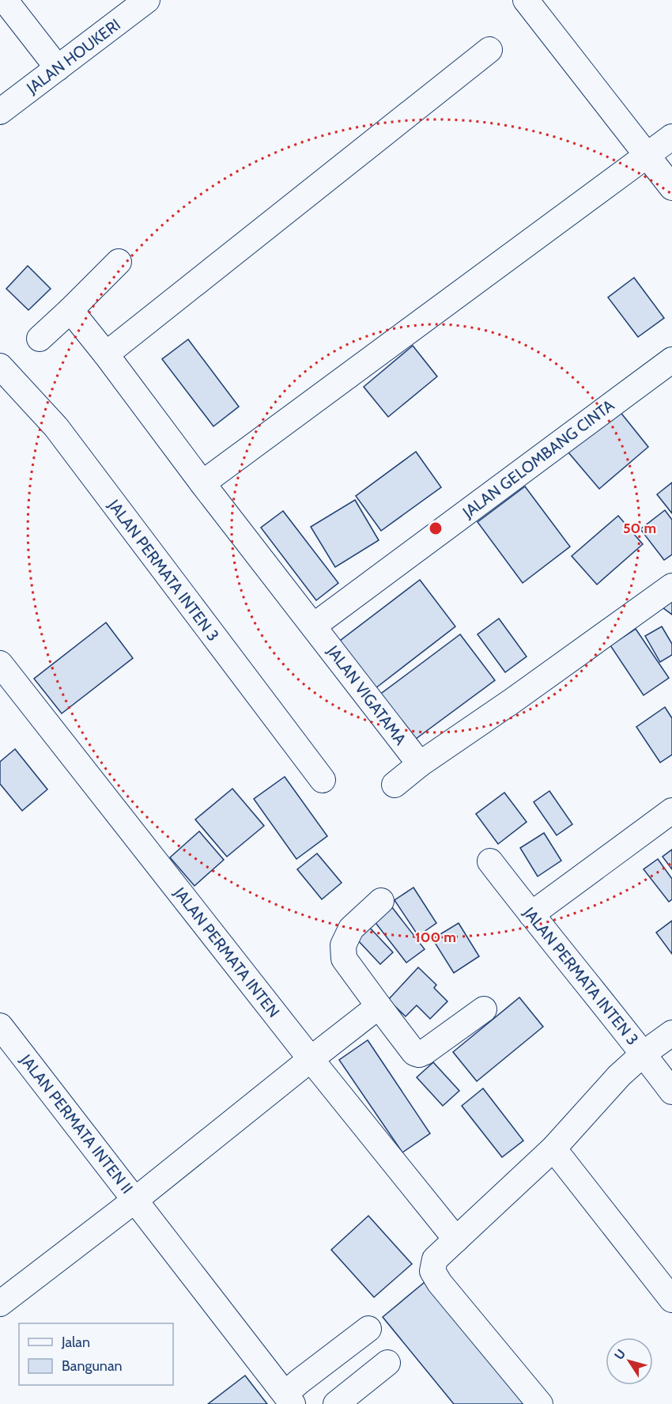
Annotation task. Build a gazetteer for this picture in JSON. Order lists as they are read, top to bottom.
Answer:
{
  "streets": {
    "street": [
      "JALAN HOUKERI",
      "JALAN GELOMBANG CINTA",
      "JALAN PERMATA INTEN 3",
      "JALAN VIGATAMA",
      "JALAN PERMATA INTEN",
      "JALAN PERMATA INTEN II"
    ]
  },
  "crossings": [
    ["JALAN GELOMBANG CINTA", "JALAN VIGATAMA"]
  ],
  "legend": ["Jalan", "Bangunan"],
  "north": "top left",
  "rings": ["50 m", "100 m"]
}
